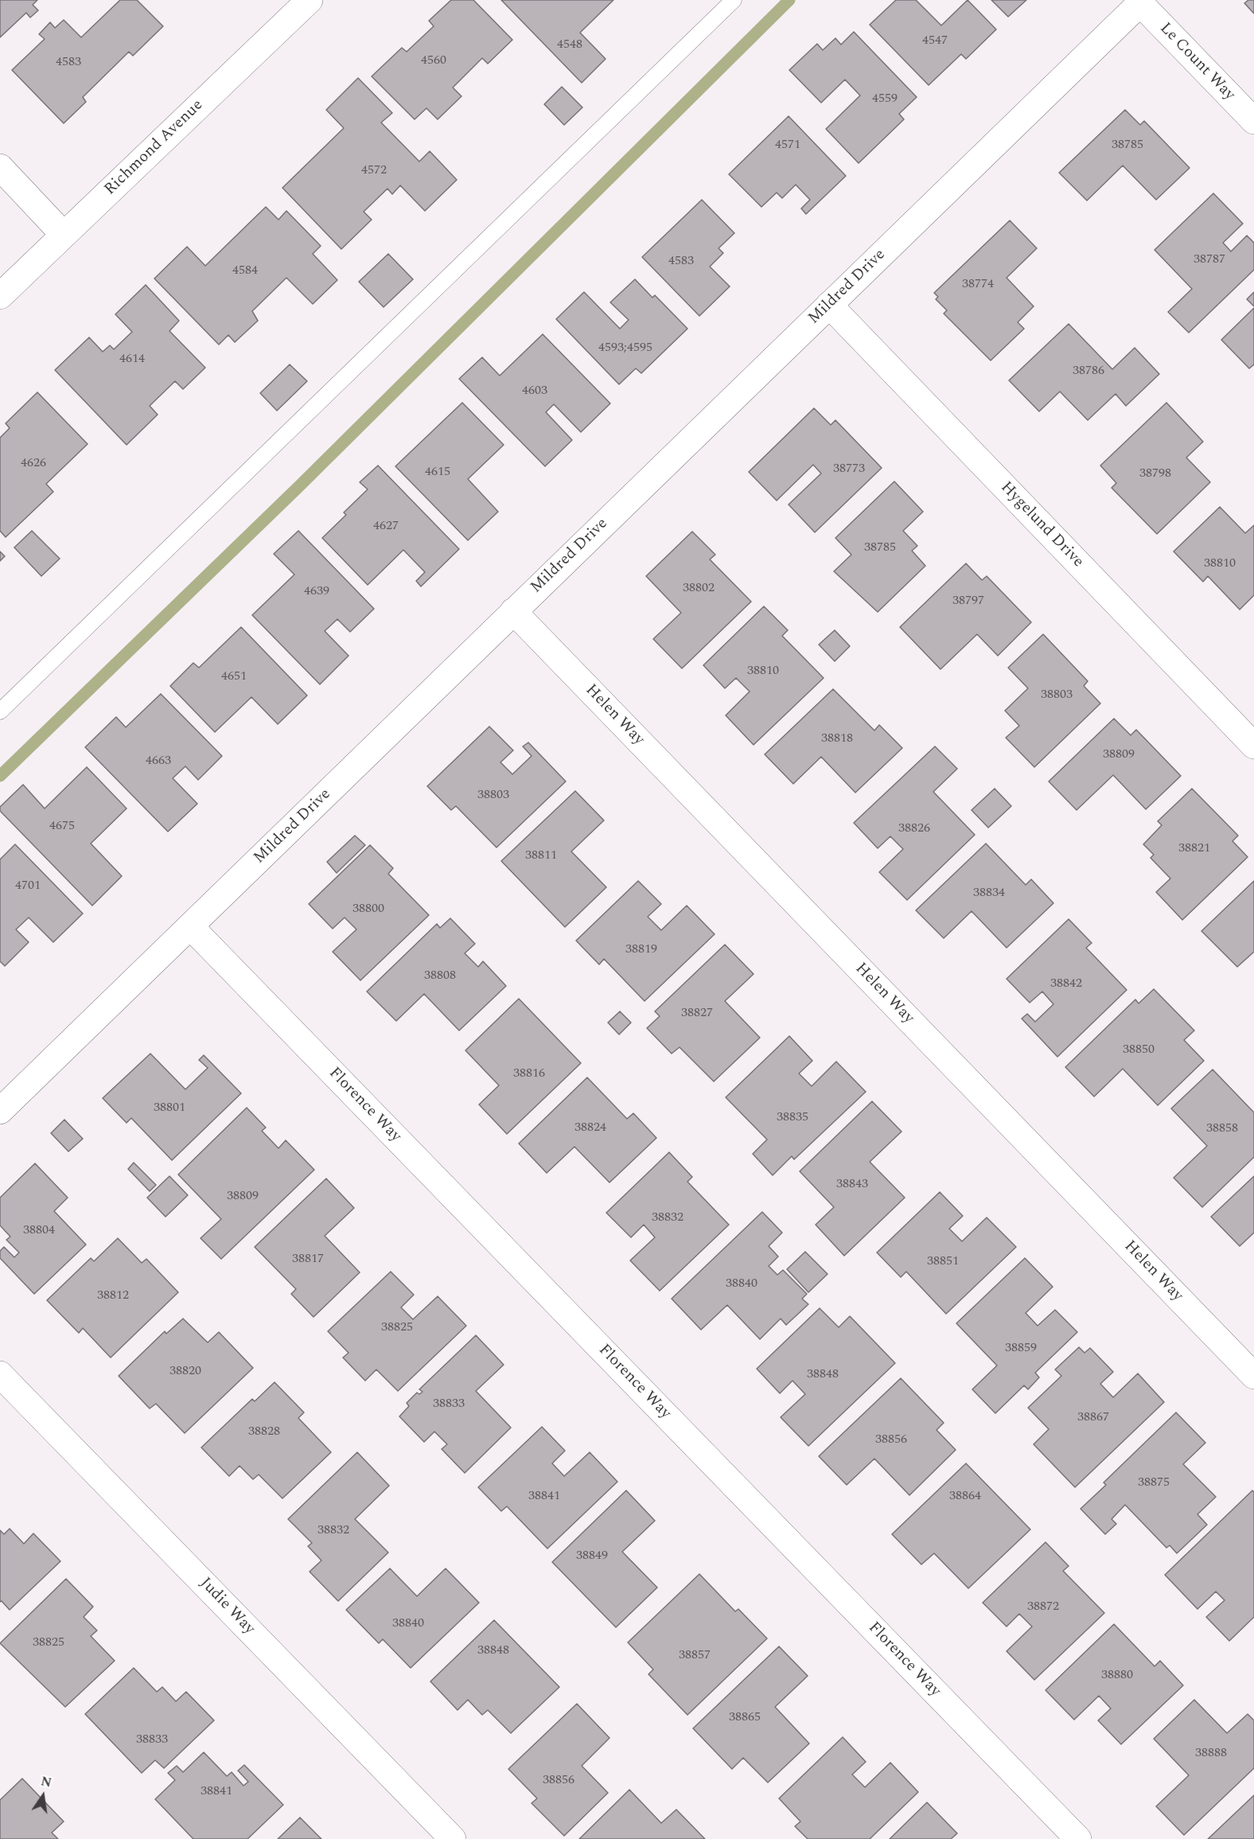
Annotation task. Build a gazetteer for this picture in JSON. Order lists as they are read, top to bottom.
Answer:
{
  "streets": {
    "street": [
      "Le Count Way",
      "Richmond Avenue",
      "Mildred Drive",
      "Hygelund Drive",
      "Helen Way",
      "Florence Way",
      "Judie Way"
    ]
  },
  "crossings": [
    ["Le Count Way", "Mildred Drive"],
    ["Mildred Drive", "Hygelund Drive"],
    ["Mildred Drive", "Helen Way"],
    ["Mildred Drive", "Florence Way"]
  ],
  "house_numbers": [
    "4547",
    "4548",
    "4560",
    "4583",
    "4559",
    "4571",
    "38785",
    "4572",
    "38787",
    "4583",
    "4584",
    "38774",
    "4593;4595",
    "4614",
    "38786",
    "4603",
    "4626",
    "38773",
    "4615",
    "38798",
    "4627",
    "38785",
    "38810",
    "38802",
    "4639",
    "38797",
    "38810",
    "4651",
    "38803",
    "38818",
    "38809",
    "4663",
    "38803",
    "4675",
    "38826",
    "38821",
    "38811",
    "4701",
    "38834",
    "38800",
    "38819",
    "38808",
    "38842",
    "38827",
    "38850",
    "38816",
    "38801",
    "38835",
    "38824",
    "38858",
    "38843",
    "38809",
    "38832",
    "38804",
    "38817",
    "38851",
    "38840",
    "38812",
    "38825",
    "38859",
    "38820",
    "38848",
    "38833",
    "38867",
    "38828",
    "38856",
    "38875",
    "38841",
    "38864",
    "38832",
    "38849",
    "38872",
    "38840",
    "38825",
    "38848",
    "38857",
    "38880",
    "38865",
    "38833",
    "38888",
    "38856",
    "38841"
  ],
  "north": "top"
}
